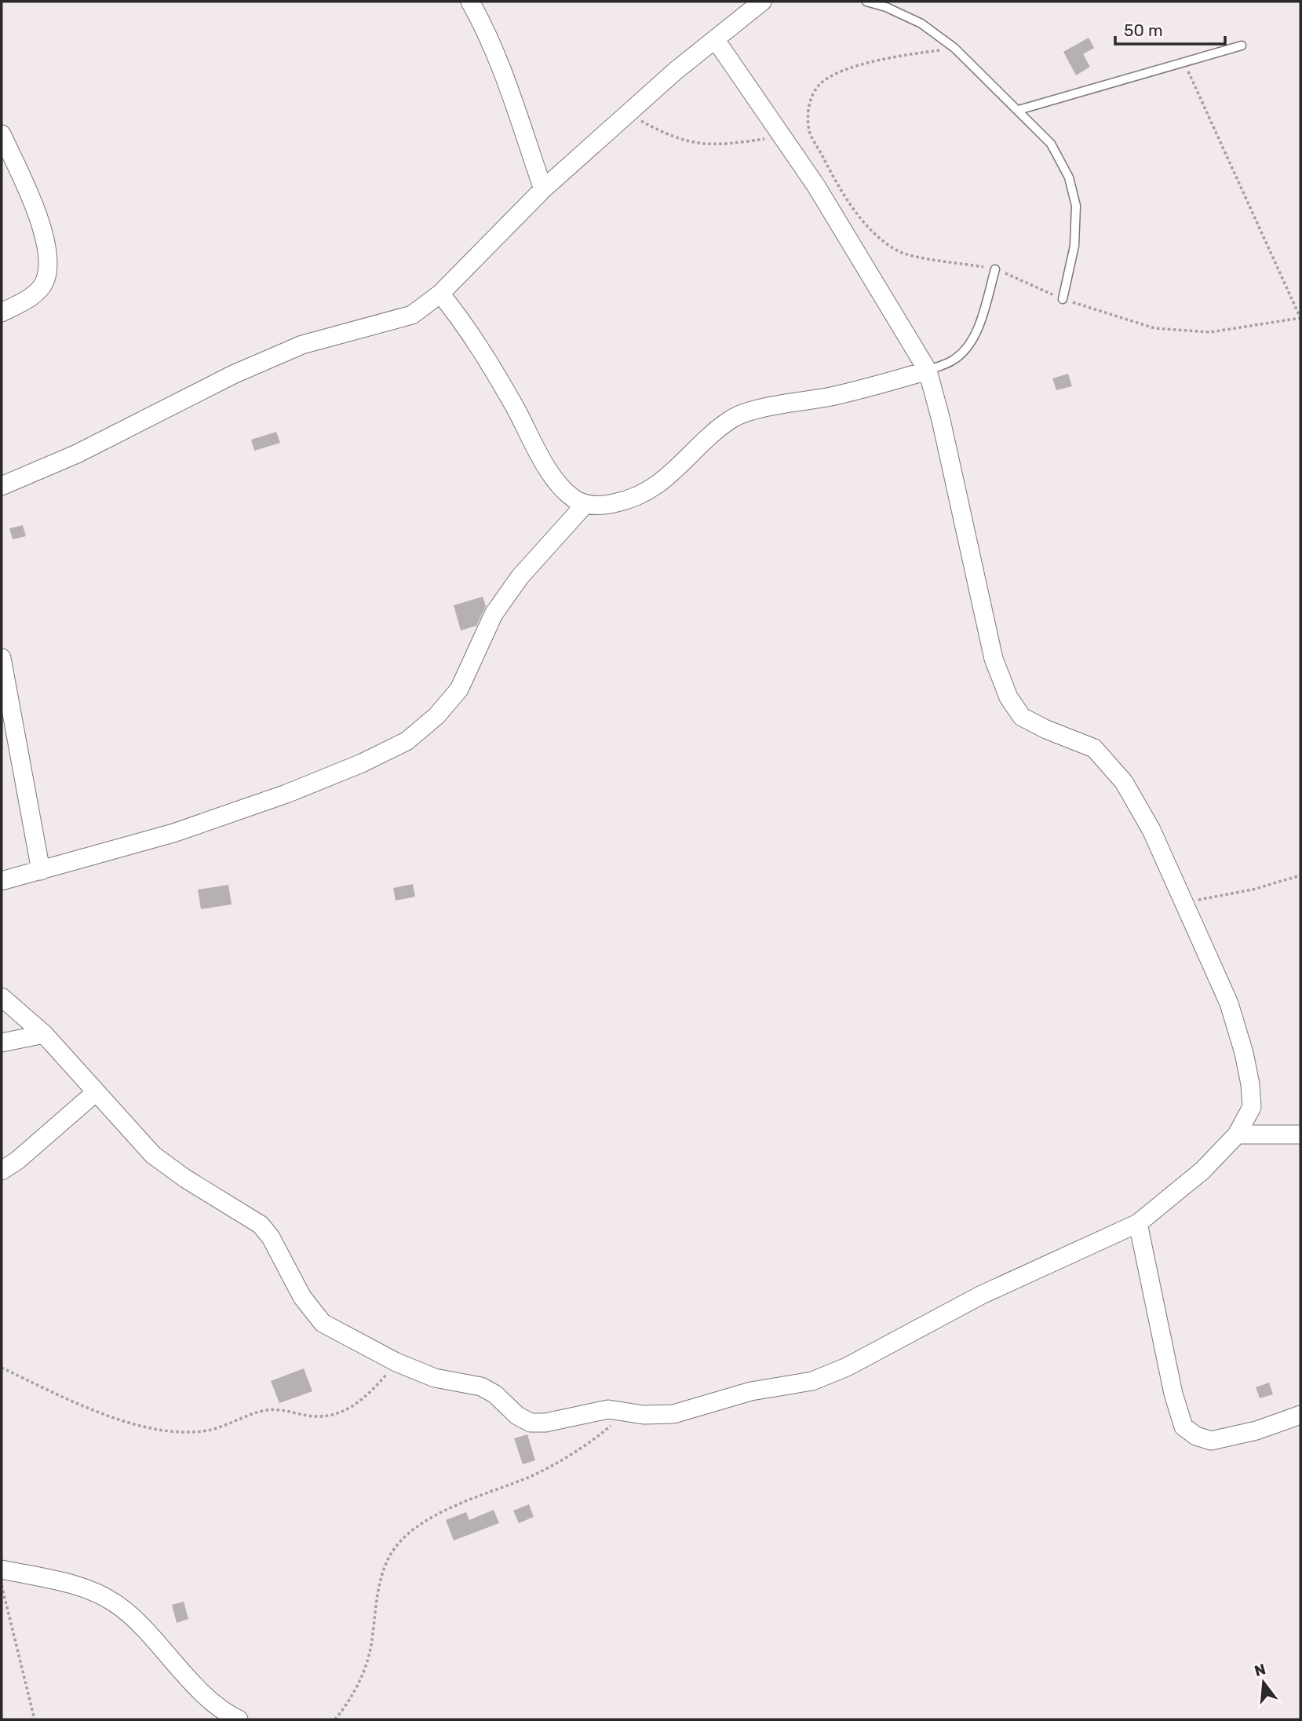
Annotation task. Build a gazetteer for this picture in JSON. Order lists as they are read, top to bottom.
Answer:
{
  "scale_bar": "50 m",
  "north": "top"
}
